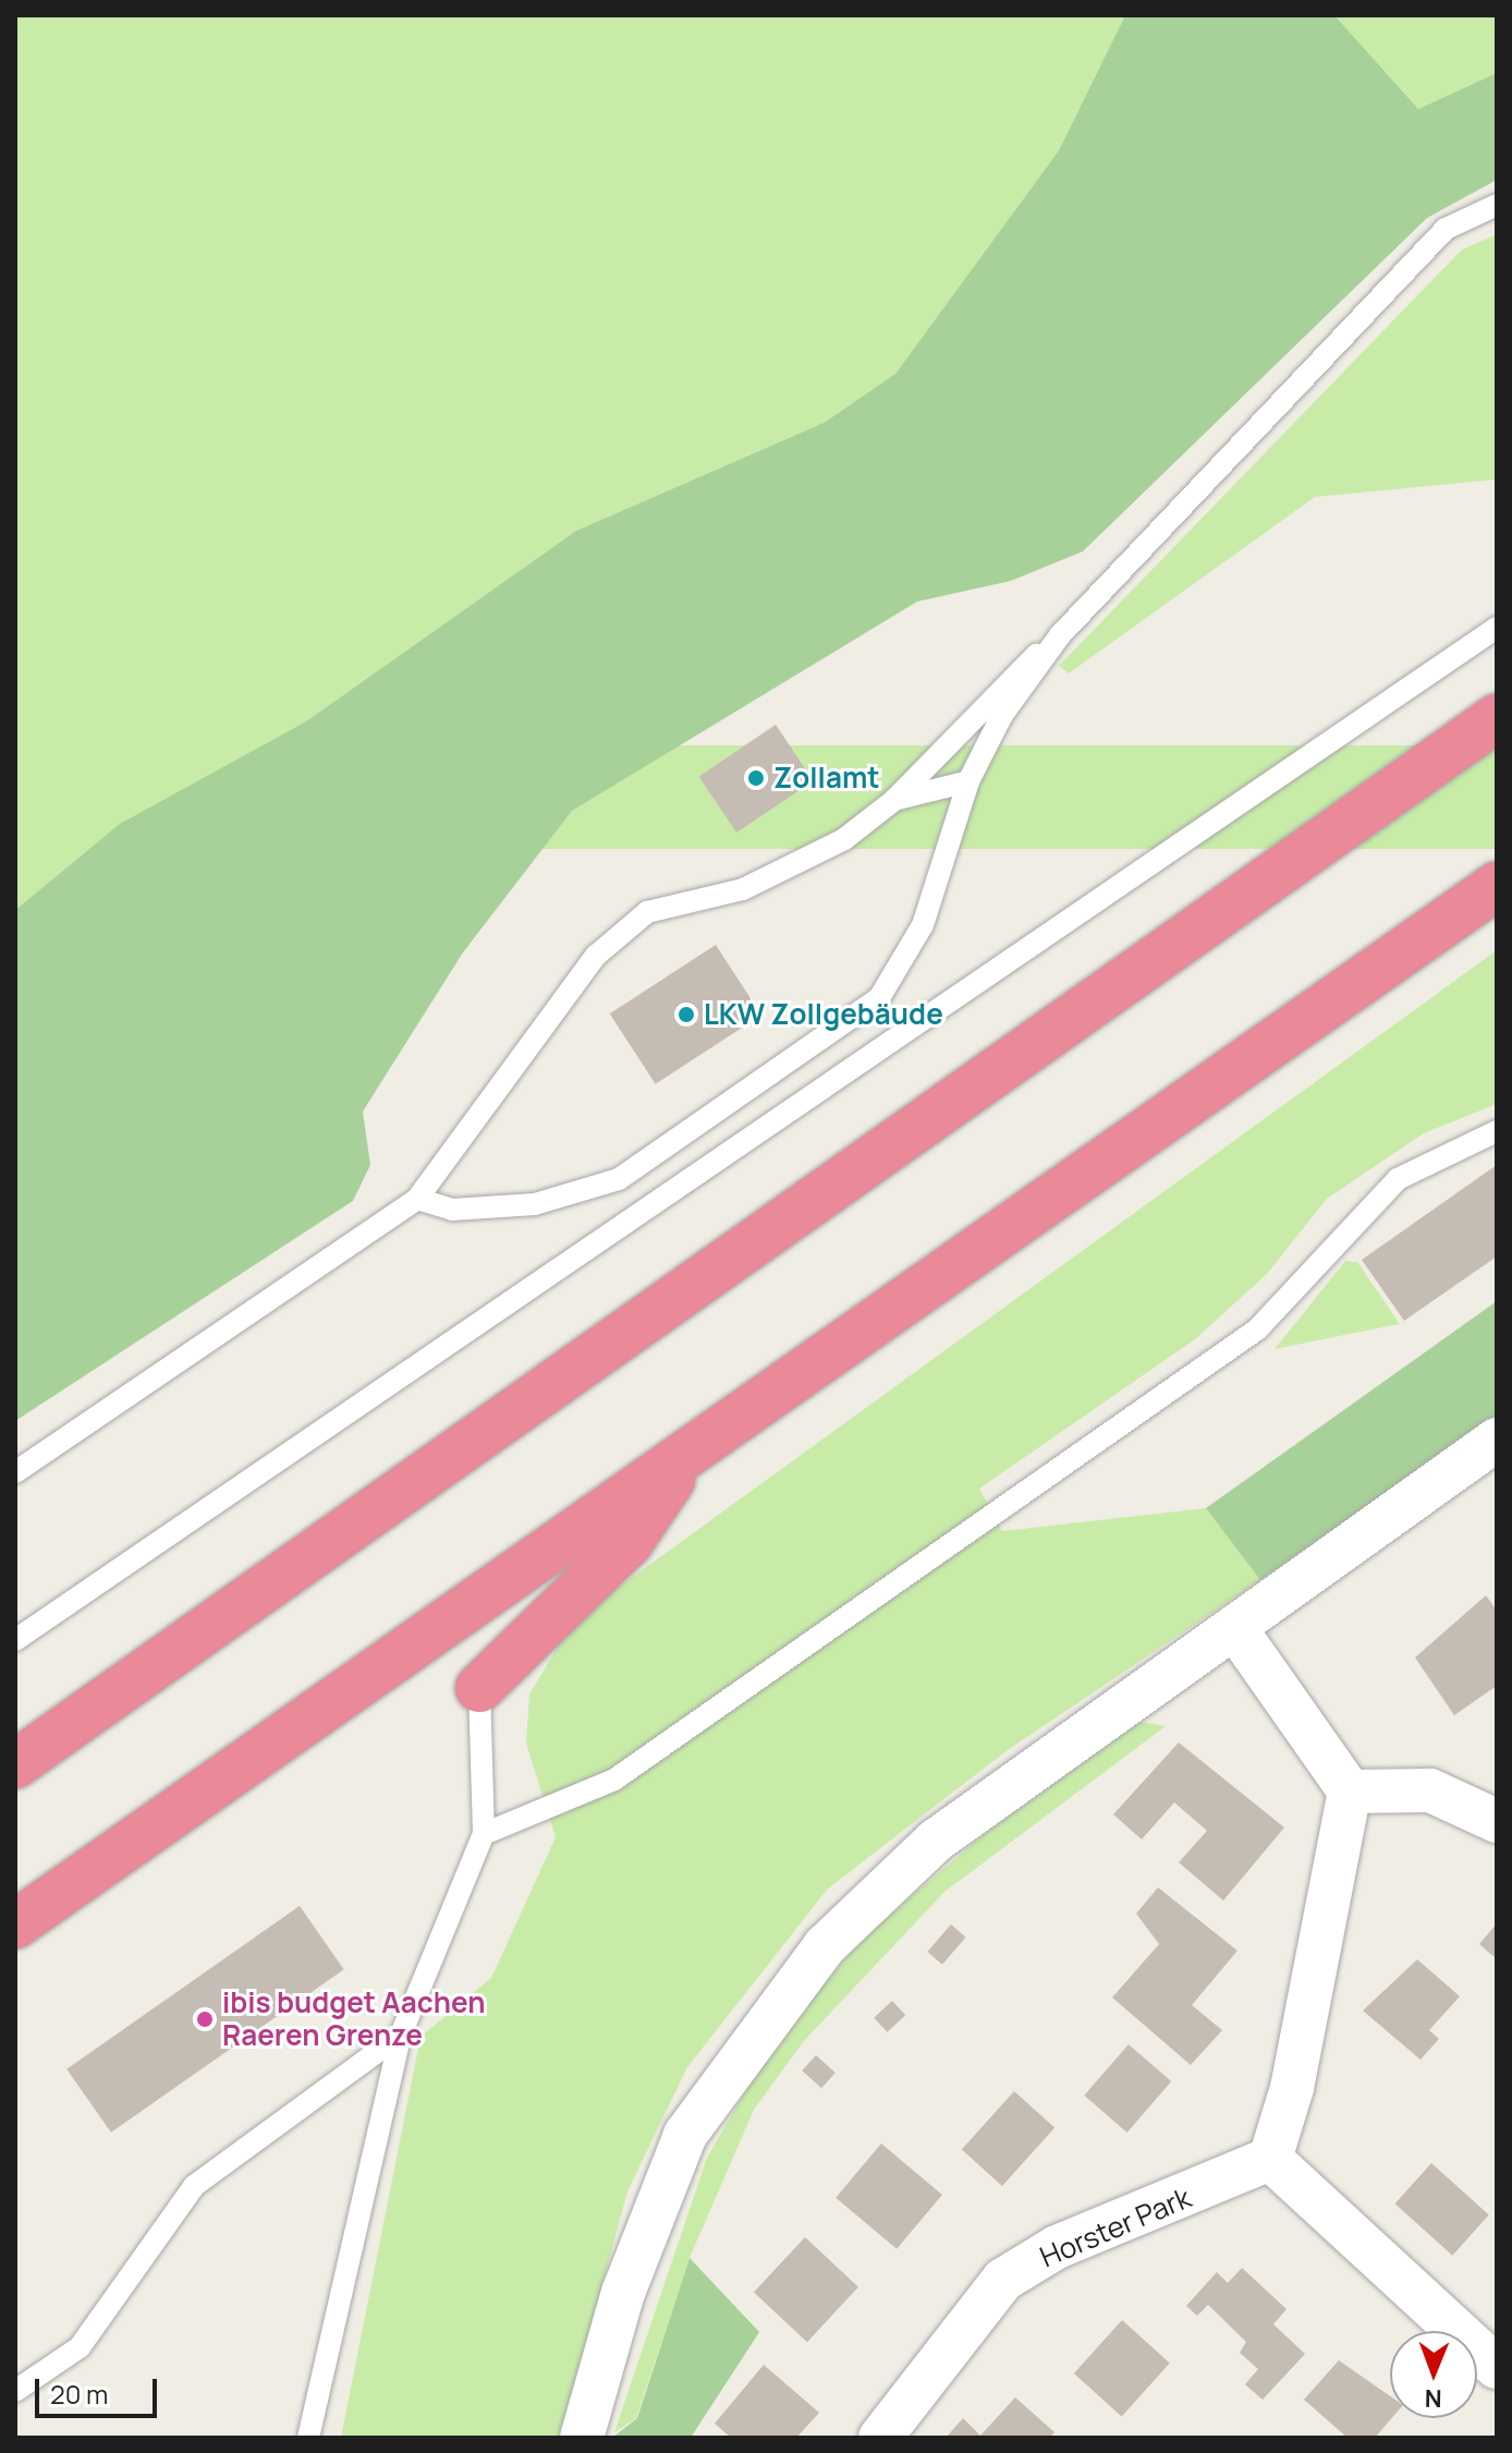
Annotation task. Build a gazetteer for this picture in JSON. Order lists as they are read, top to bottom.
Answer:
{
  "streets": {
    "street": ["Horster Park"]
  },
  "places": ["Zollamt", "LKW Zollgebäude", "ibis budget Aachen Raeren Grenze"],
  "scale_bar": "20 m",
  "north": "bottom"
}
